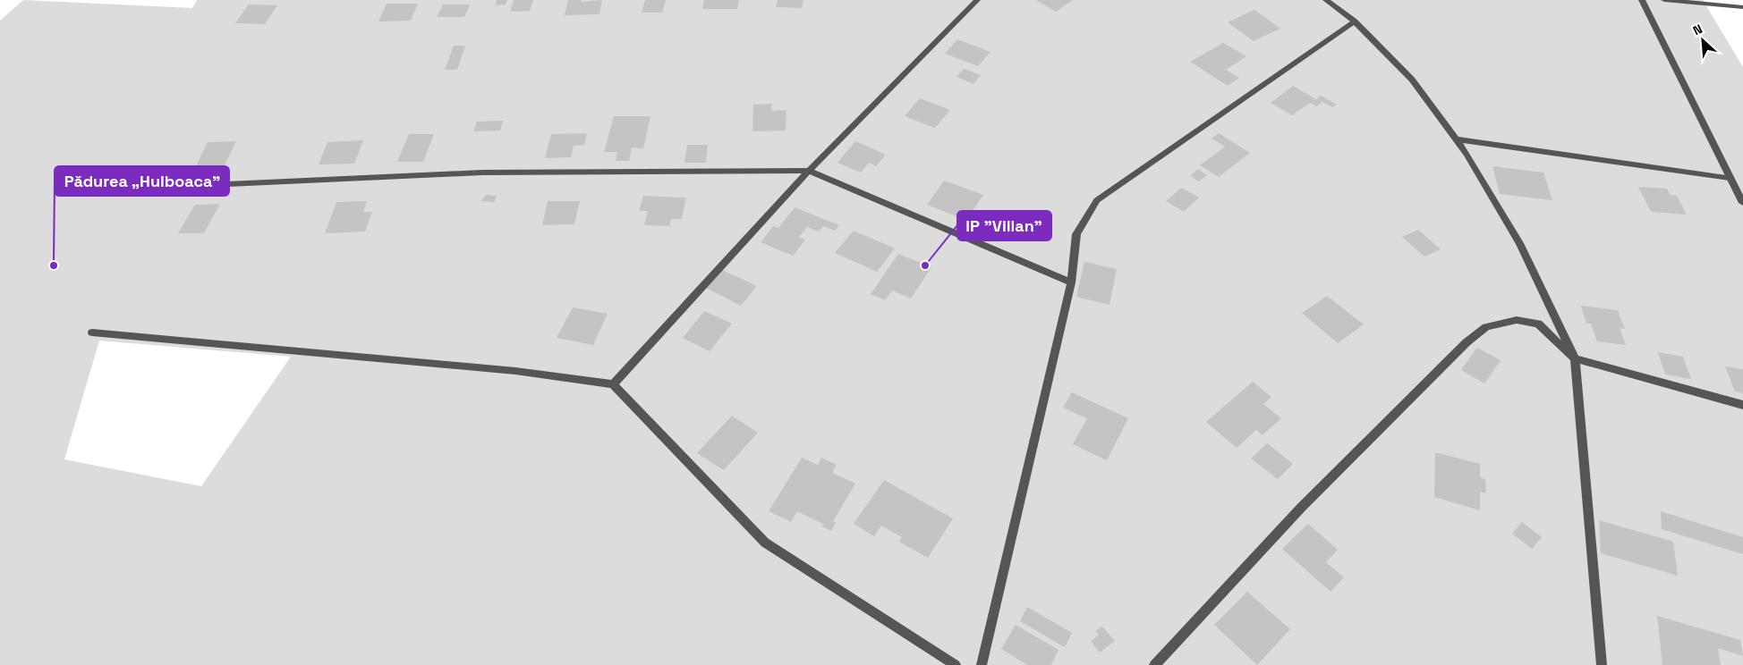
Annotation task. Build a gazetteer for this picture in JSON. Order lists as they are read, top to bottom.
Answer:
{
  "places": ["Pădurea „Hulboaca”", "IP \"Villan\""],
  "north": "top left"
}
